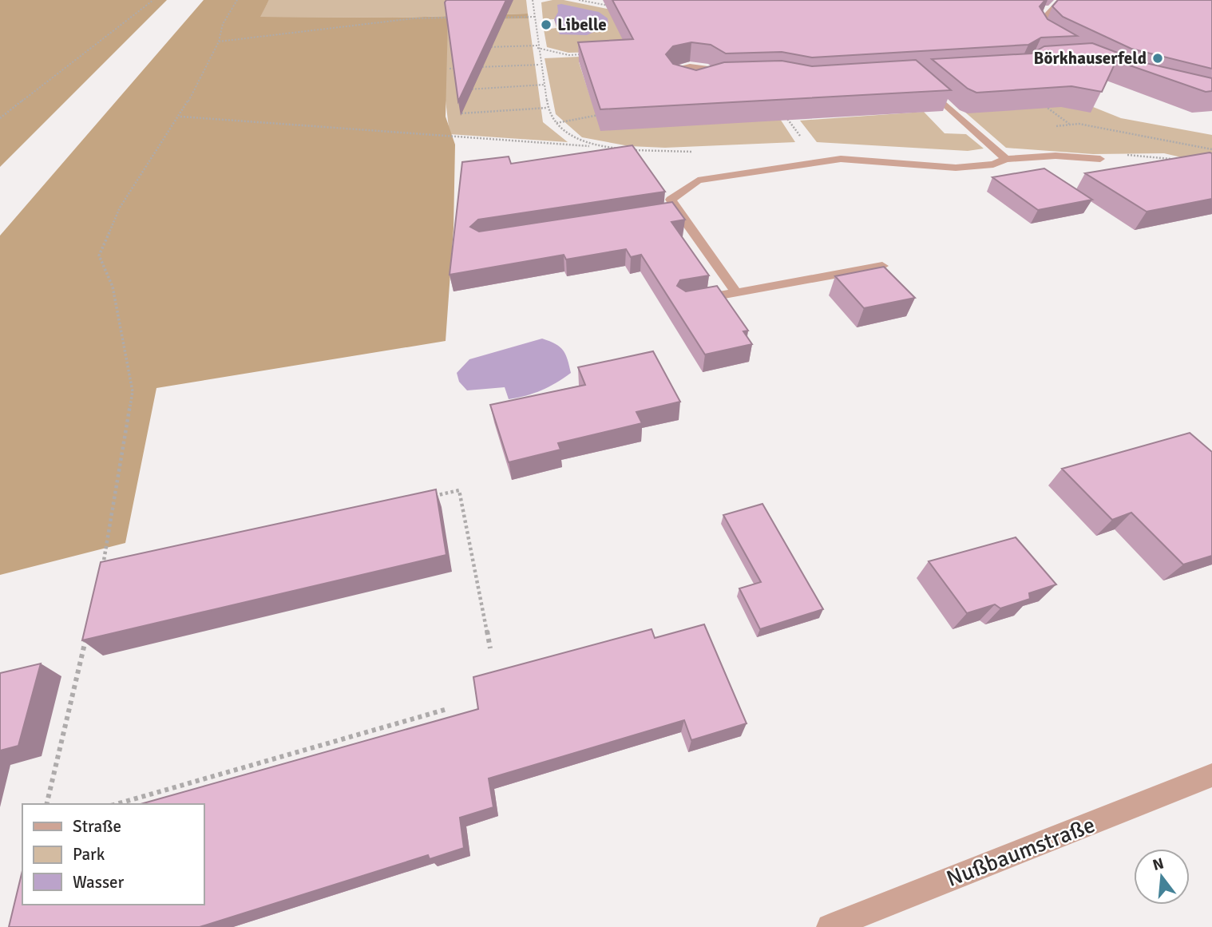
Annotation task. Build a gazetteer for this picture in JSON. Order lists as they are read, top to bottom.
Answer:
{
  "streets": {
    "street": ["Nußbaumstraße"]
  },
  "places": ["Libelle", "Börkhauserfeld"],
  "legend": ["Straße", "Park", "Wasser"],
  "north": "top"
}
